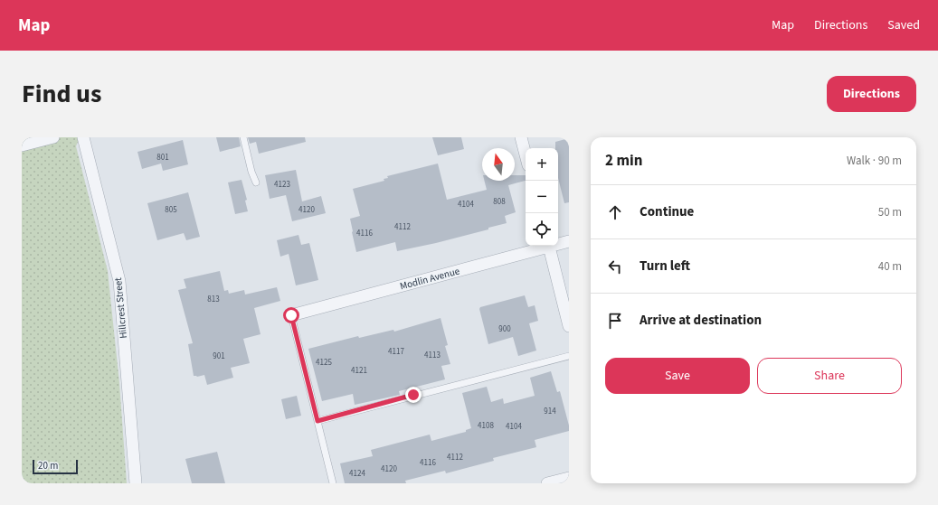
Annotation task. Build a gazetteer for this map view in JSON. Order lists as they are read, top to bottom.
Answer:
{
  "streets": {
    "street": ["Modlin Avenue", "Hillcrest Street"]
  },
  "house_numbers": [
    "801",
    "4123",
    "808",
    "4104",
    "805",
    "4120",
    "4112",
    "4116",
    "813",
    "900",
    "4117",
    "4113",
    "901",
    "4125",
    "4121",
    "914",
    "4108",
    "4104",
    "4112",
    "4116",
    "4120",
    "4124"
  ],
  "scale_bar": "20 m",
  "north": "top",
  "page": {
    "header": "Map",
    "nav": ["Map", "Directions", "Saved"],
    "title": "Find us",
    "buttons": [
      "Directions",
      ["Save", "Share"]
    ],
    "heading": ["2 min", "Walk · 90 m"],
    "map_buttons": ["+", "−"],
    "list": [
      ["Continue", "50 m"],
      ["Turn left", "40 m"],
      "Arrive at destination"
    ],
    "scale": "20 m"
  }
}
